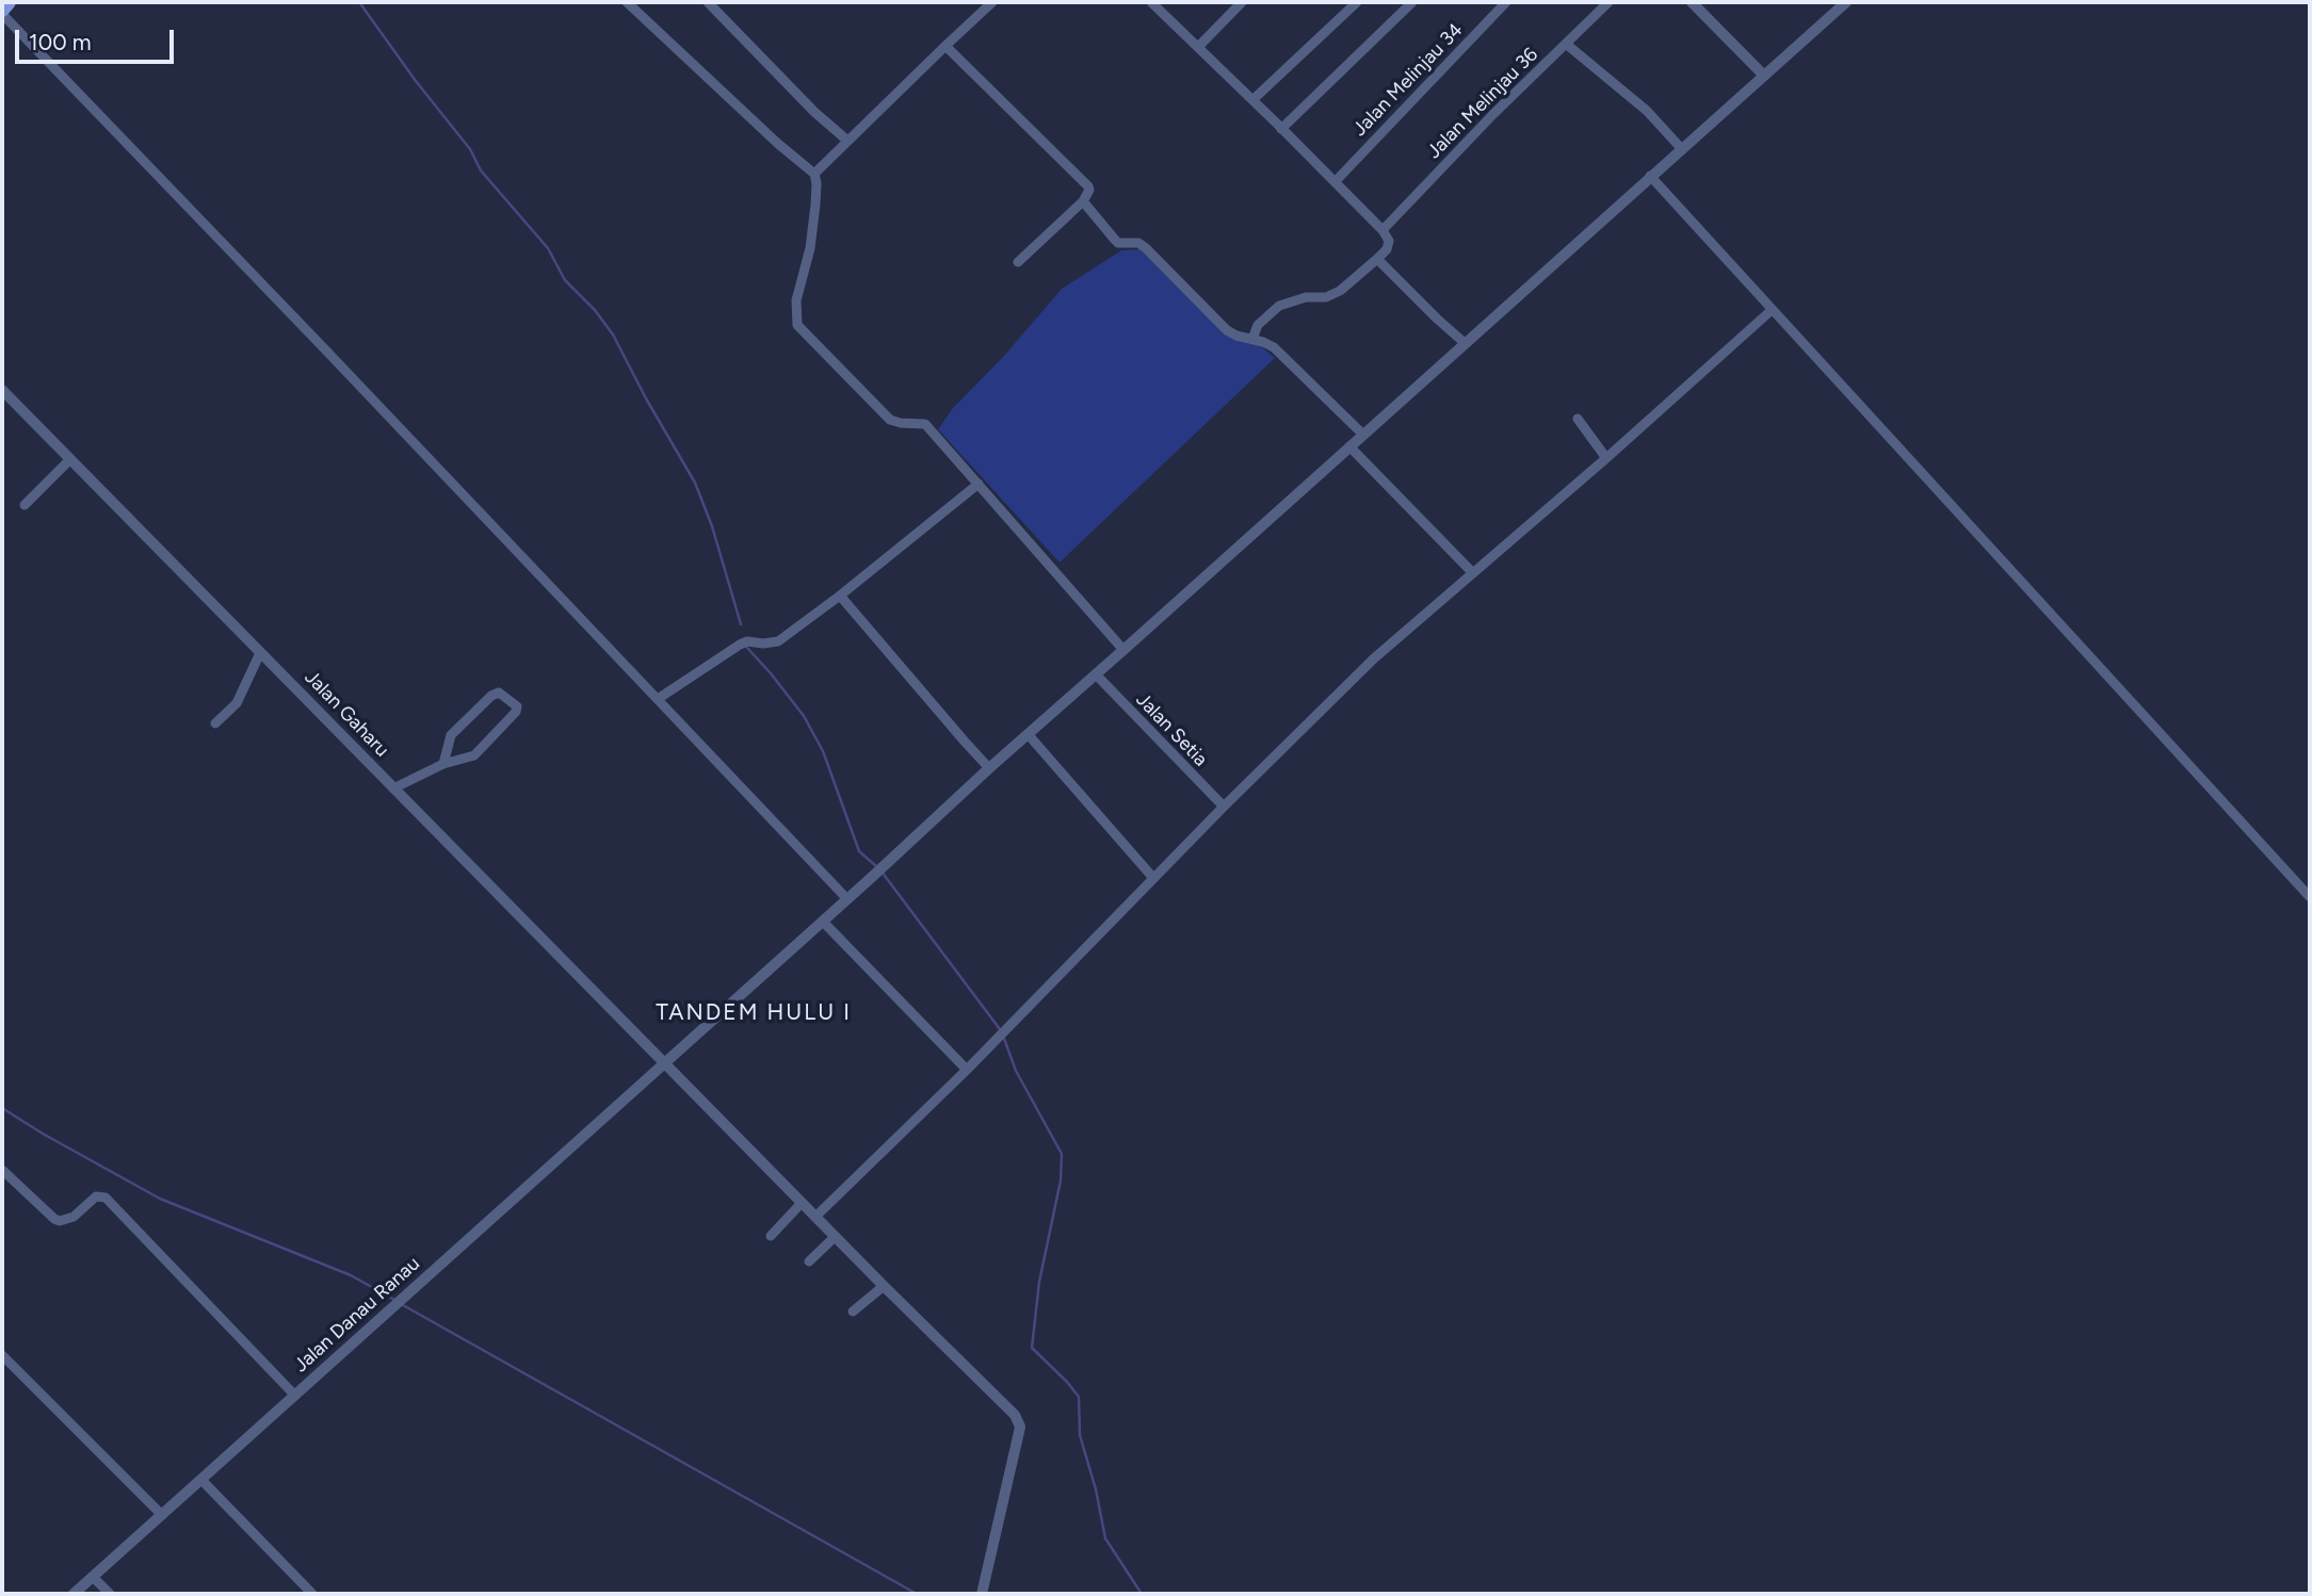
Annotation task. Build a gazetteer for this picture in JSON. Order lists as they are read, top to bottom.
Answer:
{
  "streets": {
    "street": [
      "Jalan Melinjau 34",
      "Jalan Melinjau 36",
      "Jalan Gaharu",
      "Jalan Setia",
      "Jalan Danau Ranau"
    ]
  },
  "crossings": [
    ["Jalan Gaharu", "Jalan Danau Ranau"],
    ["Jalan Setia", "Jalan Danau Ranau"]
  ],
  "districts": ["TANDEM HULU I"],
  "scale_bar": "100 m"
}
